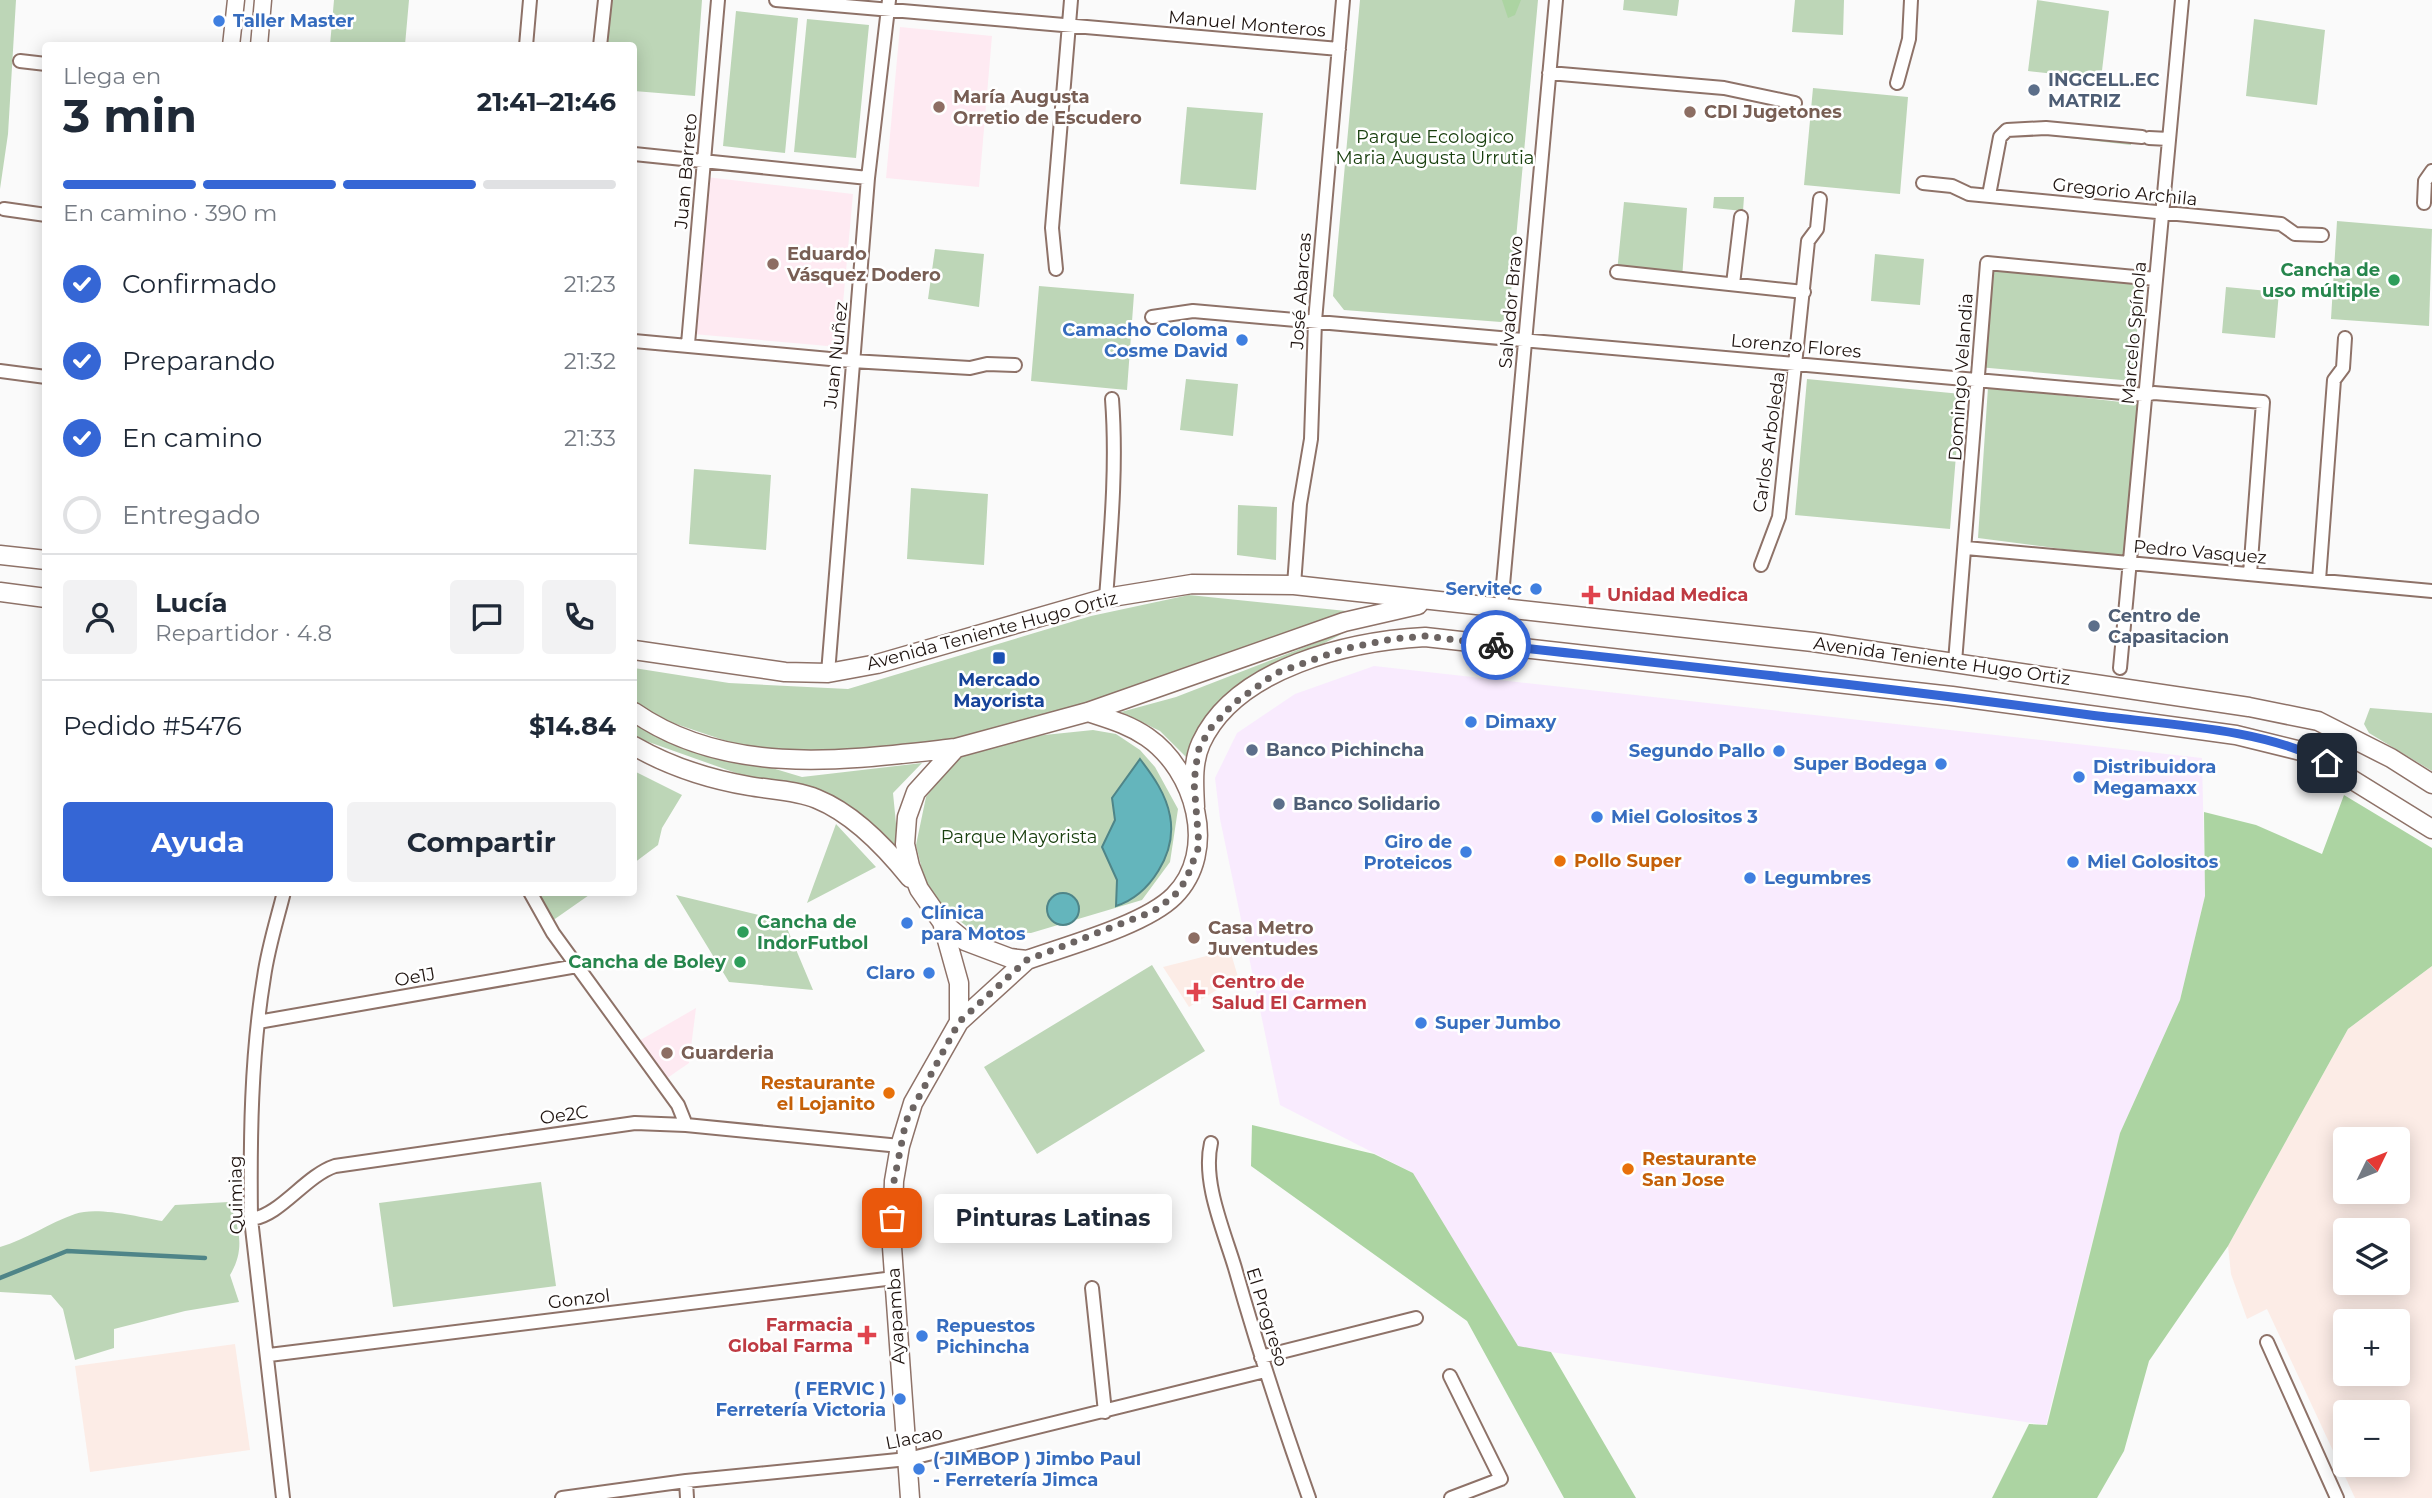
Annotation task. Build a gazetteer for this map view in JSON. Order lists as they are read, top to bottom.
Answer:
{
  "streets": {
    "main road": ["Avenida Teniente Hugo Ortiz", "Ayapamba"],
    "street": [
      "Manuel Monteros",
      "Juan Barreto",
      "Gregorio Archila",
      "José Abarcas",
      "Salvador Bravo",
      "Marcelo Spínola",
      "Lorenzo Flores",
      "Juan Nuñez",
      "Domingo Velandia",
      "Carlos Arboleda",
      "Pedro Vasquez",
      "Oe1J",
      "Oe2C",
      "Quimiag",
      "Gonzol",
      "El Progreso",
      "Llacao"
    ]
  },
  "crossings": [
    ["Manuel Monteros", "José Abarcas"],
    ["Manuel Monteros", "Juan Nuñez"],
    ["Gregorio Archila", "Marcelo Spínola"],
    ["José Abarcas", "Lorenzo Flores"],
    ["José Abarcas", "Avenida Teniente Hugo Ortiz"],
    ["Salvador Bravo", "Lorenzo Flores"],
    ["Salvador Bravo", "Avenida Teniente Hugo Ortiz"],
    ["Marcelo Spínola", "Lorenzo Flores"],
    ["Marcelo Spínola", "Domingo Velandia"],
    ["Marcelo Spínola", "Pedro Vasquez"],
    ["Lorenzo Flores", "Domingo Velandia"],
    ["Lorenzo Flores", "Carlos Arboleda"],
    ["Lorenzo Flores", "Pedro Vasquez"],
    ["Juan Nuñez", "Avenida Teniente Hugo Ortiz"],
    ["Domingo Velandia", "Pedro Vasquez"],
    ["Domingo Velandia", "Avenida Teniente Hugo Ortiz"],
    ["Oe1J", "Quimiag"],
    ["Oe2C", "Quimiag"],
    ["Oe2C", "Ayapamba"],
    ["Quimiag", "Gonzol"],
    ["Gonzol", "Ayapamba"],
    ["Ayapamba", "Llacao"],
    ["El Progreso", "Llacao"]
  ],
  "parks": ["Parque Ecologico Maria Augusta Urrutia", "Parque Mayorista"],
  "places": {
    "other": [
      "Taller Master",
      "INGCELL.EC MATRIZ",
      "María Augusta Orretio de Escudero",
      "CDI Jugetones",
      "Eduardo Vásquez Dodero",
      "Cancha de uso múltiple",
      "Camacho Coloma Cosme David",
      "Servitec",
      "Centro de Capasitacion",
      "Dimaxy",
      "Banco Pichincha",
      "Segundo Pallo",
      "Super Bodega",
      "Distribuidora Megamaxx",
      "Banco Solidario",
      "Miel Golositos 3",
      "Giro de Proteicos",
      "Pollo Super",
      "Miel Golositos",
      "Legumbres",
      "Clínica para Motos",
      "Cancha de IndorFutbol",
      "Casa Metro Juventudes",
      "Cancha de Boley",
      "Claro",
      "Super Jumbo",
      "Guarderia",
      "Restaurante el Lojanito",
      "Restaurante San Jose",
      "Pinturas Latinas",
      "Repuestos Pichincha",
      "( FERVIC ) Ferretería Victoria",
      "( JIMBOP ) Jimbo Paul - Ferretería Jimca"
    ],
    "health": ["Unidad Medica", "Centro de Salud El Carmen", "Farmacia Global Farma"],
    "transit": ["Mercado Mayorista"]
  },
  "north": "top right",
  "page": {
    "heading": ["3 min", "Llega en", "21:41–21:46"],
    "panel": [
      "Lucía",
      "Repartidor · 4.8",
      "Pedido #5476",
      "$14.84"
    ],
    "bar": "En camino · 390 m",
    "list": [
      ["Confirmado", "21:23"],
      ["Preparando", "21:32"],
      ["En camino", "21:33"],
      "Entregado"
    ],
    "buttons": ["Ayuda", "Compartir"],
    "map_buttons": ["+", "−"],
    "bubble": "Pinturas Latinas"
  }
}
